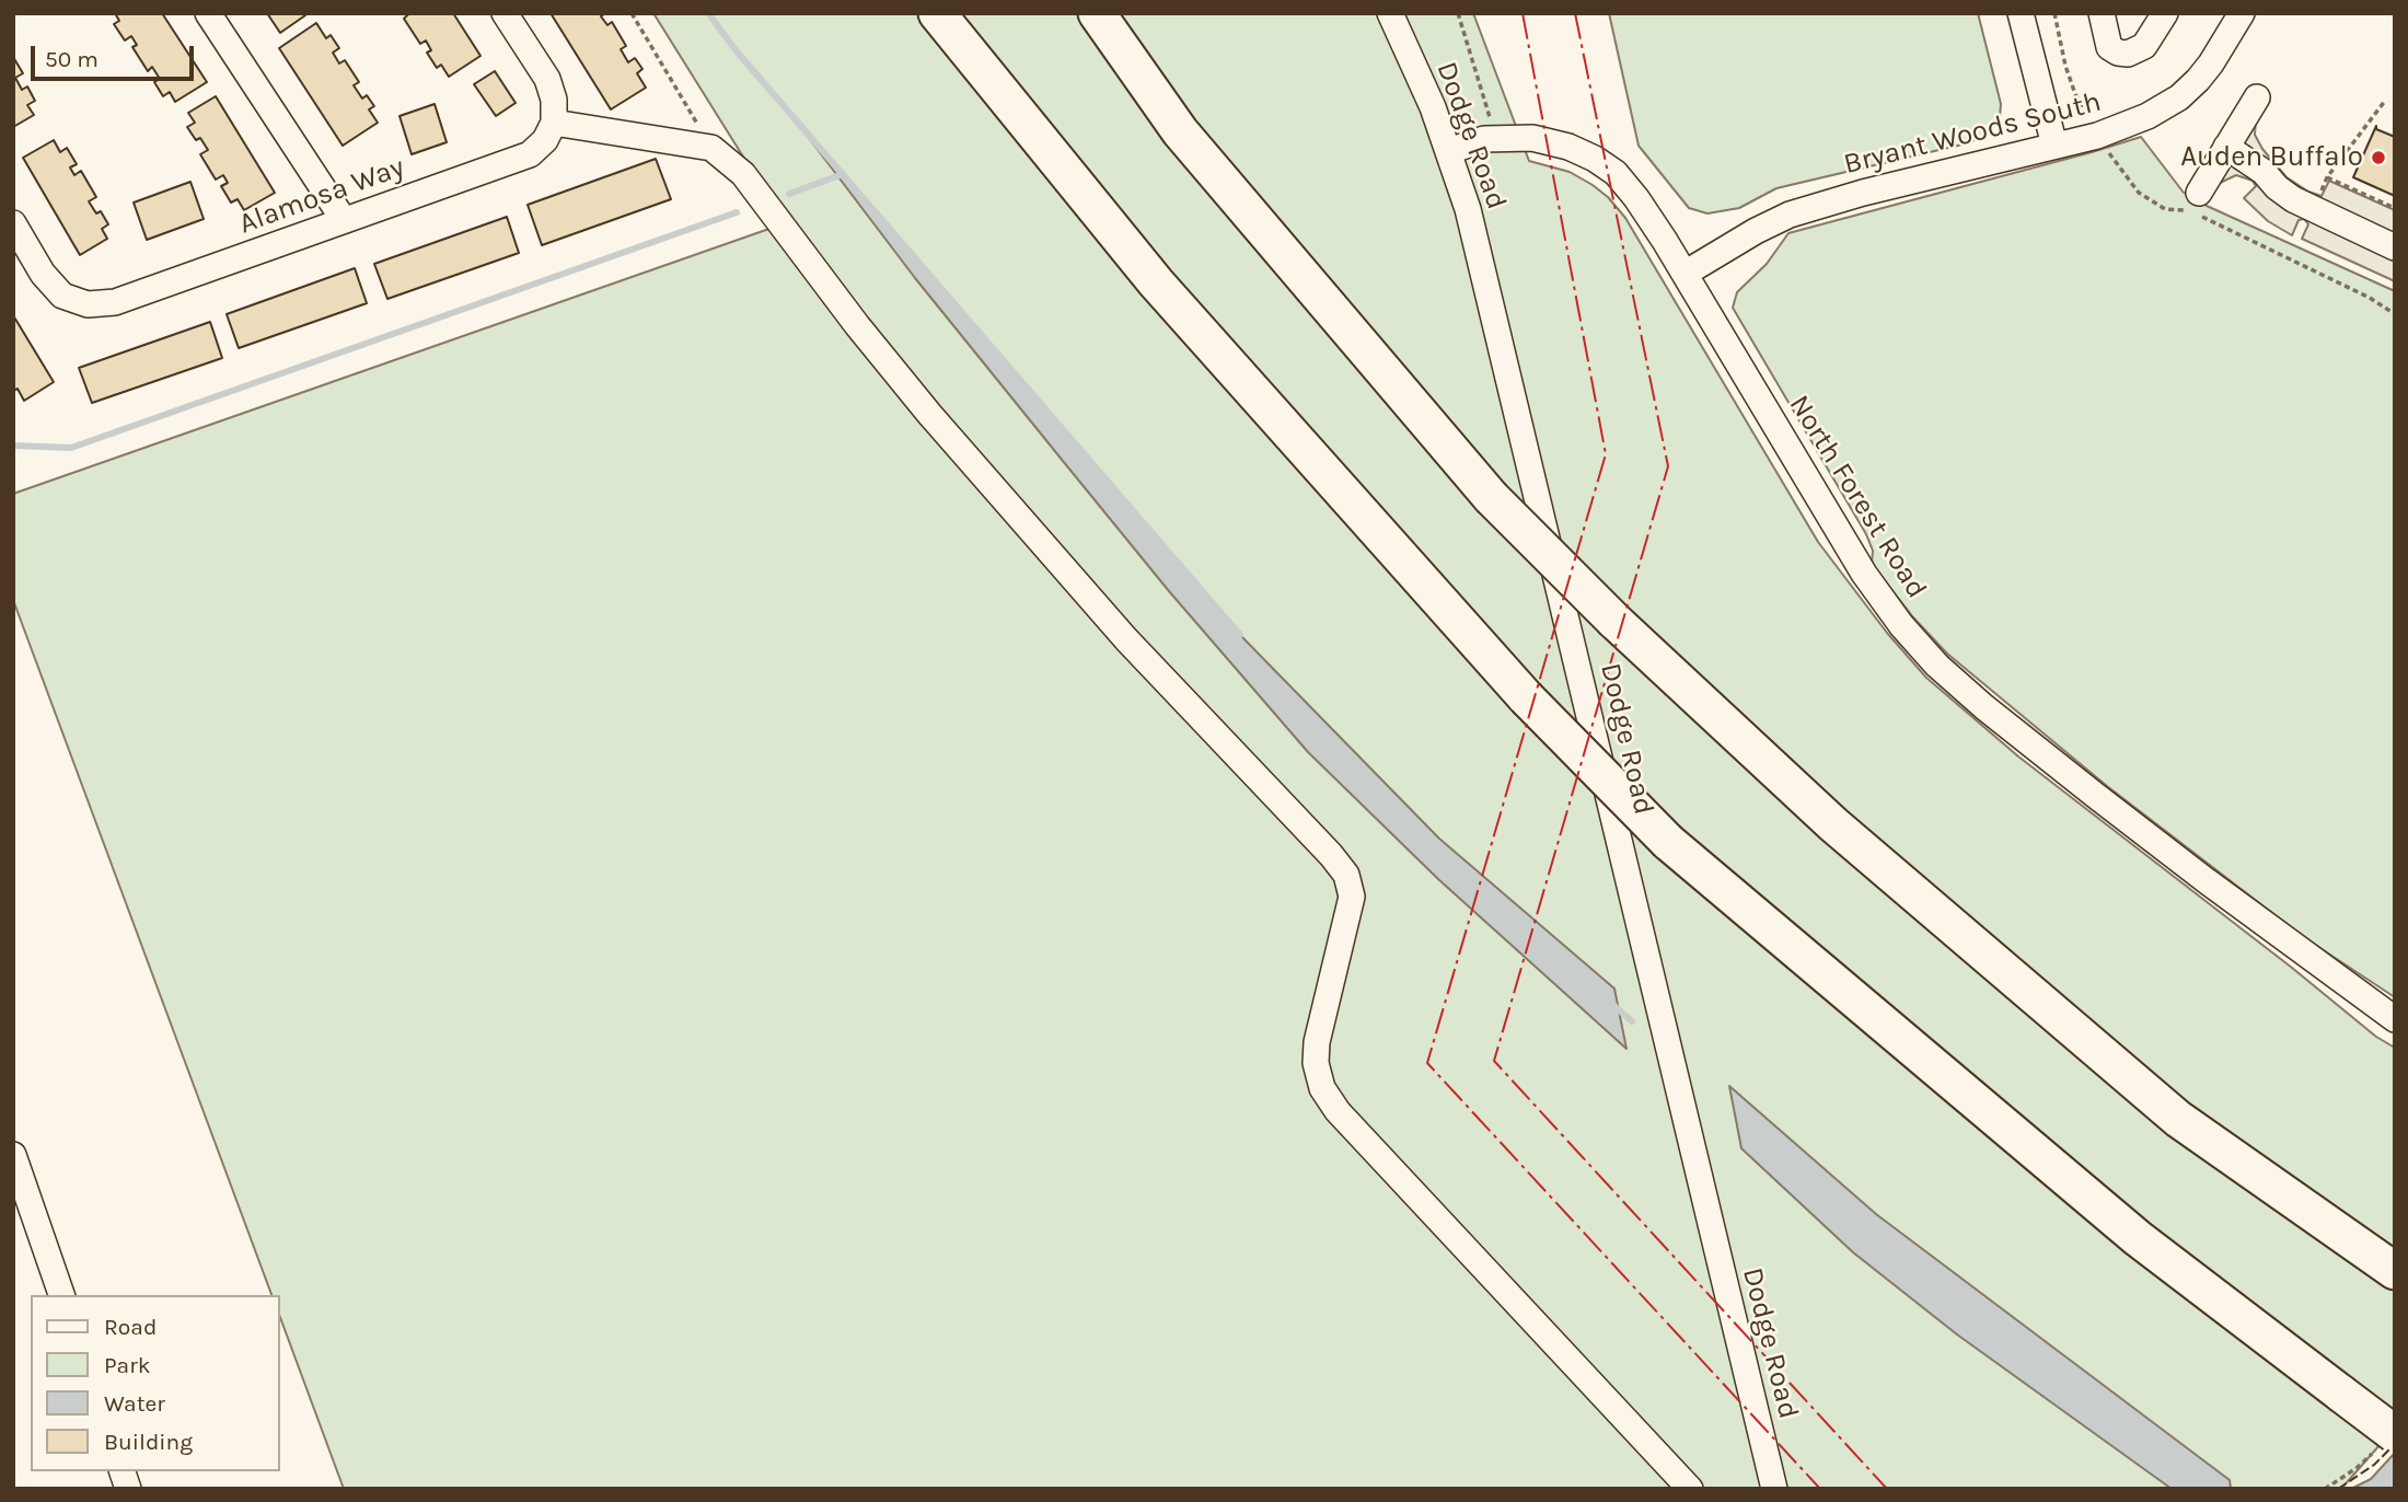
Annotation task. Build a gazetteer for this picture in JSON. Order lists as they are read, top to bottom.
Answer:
{
  "streets": {
    "street": [
      "Bryant Woods South",
      "Dodge Road",
      "Alamosa Way",
      "North Forest Road"
    ]
  },
  "crossings": [
    ["Bryant Woods South", "North Forest Road"],
    ["Dodge Road", "North Forest Road"]
  ],
  "places": ["Auden Buffalo"],
  "legend": [
    "Road",
    "Park",
    "Water",
    "Building"
  ],
  "scale_bar": "50 m"
}
